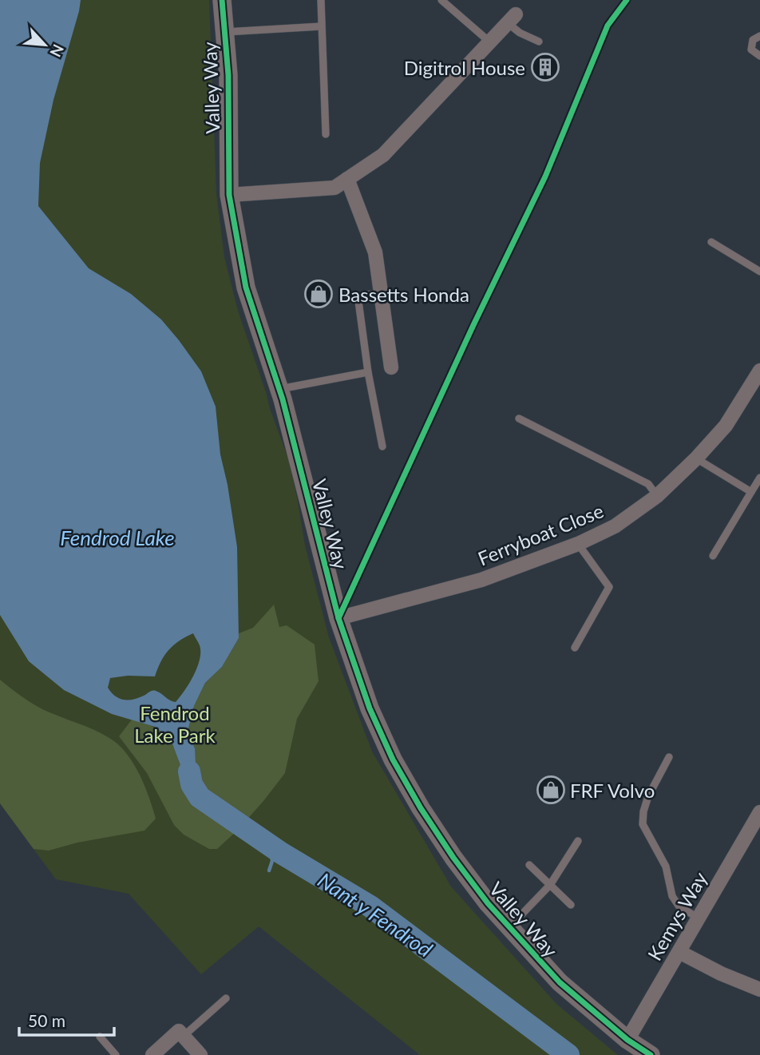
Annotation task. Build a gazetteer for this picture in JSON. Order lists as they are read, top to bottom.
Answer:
{
  "streets": {
    "street": ["Valley Way", "Ferryboat Close", "Kemys Way"]
  },
  "crossings": [
    ["Valley Way", "Ferryboat Close"],
    ["Valley Way", "Kemys Way"]
  ],
  "water": ["Fendrod Lake", "Nant y Fendrod"],
  "parks": ["Fendrod Lake Park"],
  "places": {
    "building": ["Digitrol House"],
    "shop": ["Bassetts Honda", "FRF Volvo"]
  },
  "scale_bar": "50 m",
  "north": "bottom right"
}
